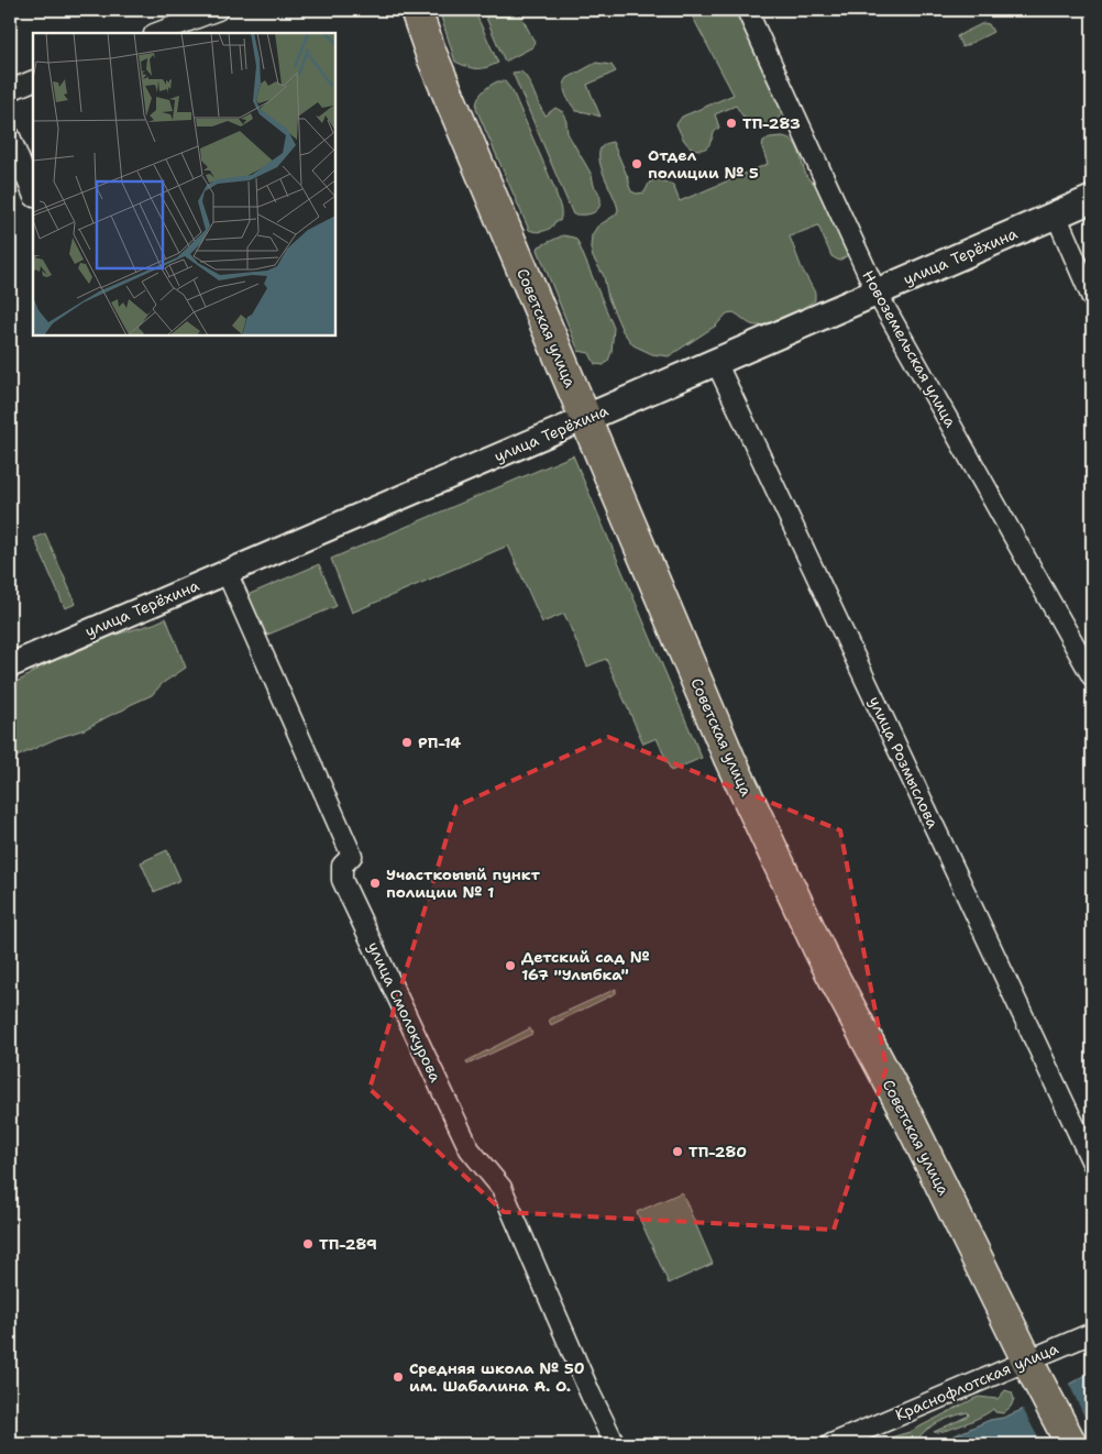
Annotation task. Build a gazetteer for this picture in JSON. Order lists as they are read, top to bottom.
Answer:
{
  "streets": {
    "main road": ["улица Терёхина", "Советская улица"],
    "street": [
      "Новоземельская улица",
      "улица Розмыслова",
      "улица Смолокурова",
      "Краснофлотская улица"
    ]
  },
  "crossings": [
    ["улица Терёхина", "Советская улица"],
    ["улица Терёхина", "Новоземельская улица"],
    ["улица Терёхина", "улица Розмыслова"],
    ["улица Терёхина", "улица Смолокурова"],
    ["Советская улица", "Краснофлотская улица"]
  ],
  "places": [
    "ТП-283",
    "Отдел полиции № 5",
    "РП-14",
    "Участкоыый пункт полиции № 1",
    "Детский сад № 167 \"Улыбка\"",
    "ТП-280",
    "ТП-289",
    "Средняя школа № 50 им. Шабалина А. О."
  ]
}
